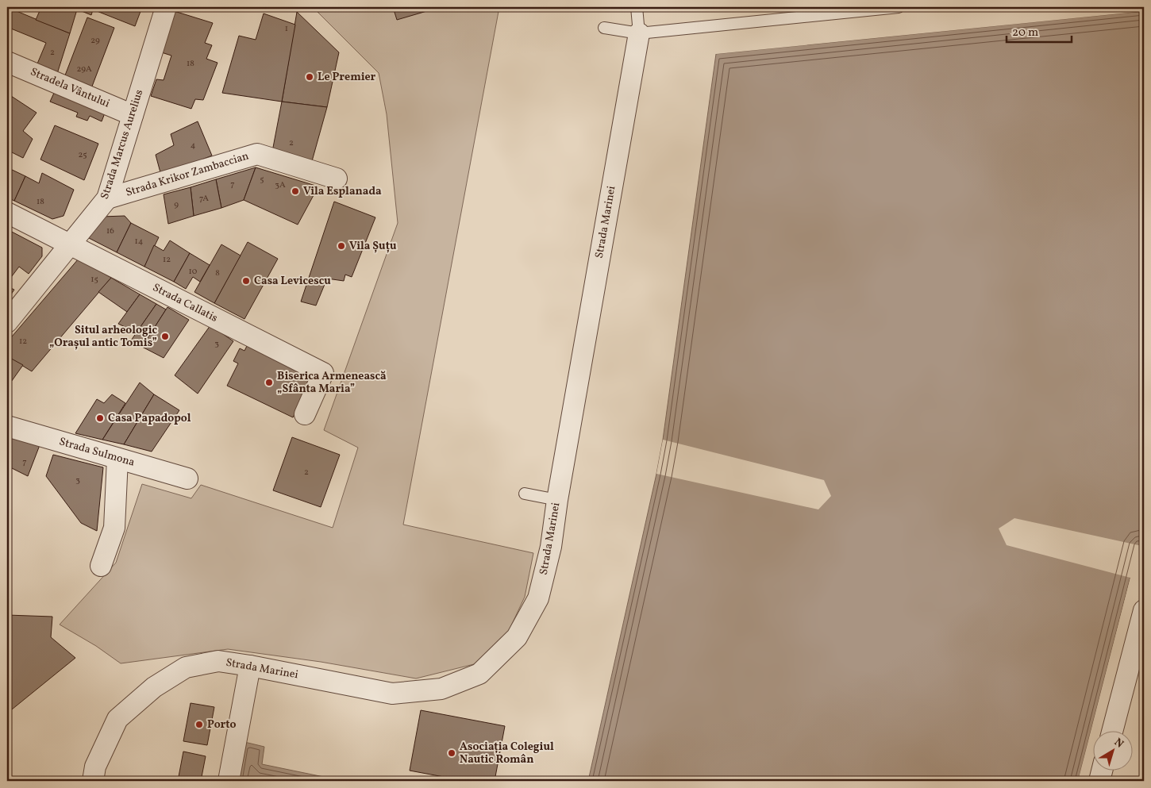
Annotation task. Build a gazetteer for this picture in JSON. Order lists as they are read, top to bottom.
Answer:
{
  "streets": {
    "street": [
      "Stradela Vântului",
      "Strada Marcus Aurelius",
      "Strada Krikor Zambaccian",
      "Strada Marinei",
      "Strada Callatis",
      "Strada Sulmona"
    ]
  },
  "crossings": [
    ["Stradela Vântului", "Strada Marcus Aurelius"],
    ["Strada Marcus Aurelius", "Strada Krikor Zambaccian"],
    ["Strada Marcus Aurelius", "Strada Callatis"]
  ],
  "places": [
    "Le Premier",
    "Vila Esplanada",
    "Vila Șuțu",
    "Casa Levicescu",
    "Situl arheologic „Orașul antic Tomis”",
    "Biserica Armenească „Sfânta Maria”",
    "Casa Papadopol",
    "Porto",
    "Asociația Colegiul Nautic Român"
  ],
  "house_numbers": [
    "1",
    "29",
    "2",
    "18",
    "29A",
    "2",
    "4",
    "25",
    "5",
    "7",
    "3A",
    "7A",
    "18",
    "9",
    "16",
    "14",
    "12",
    "10",
    "8",
    "15",
    "12",
    "3",
    "7",
    "2",
    "3"
  ],
  "scale_bar": "20 m",
  "north": "top right"
}
